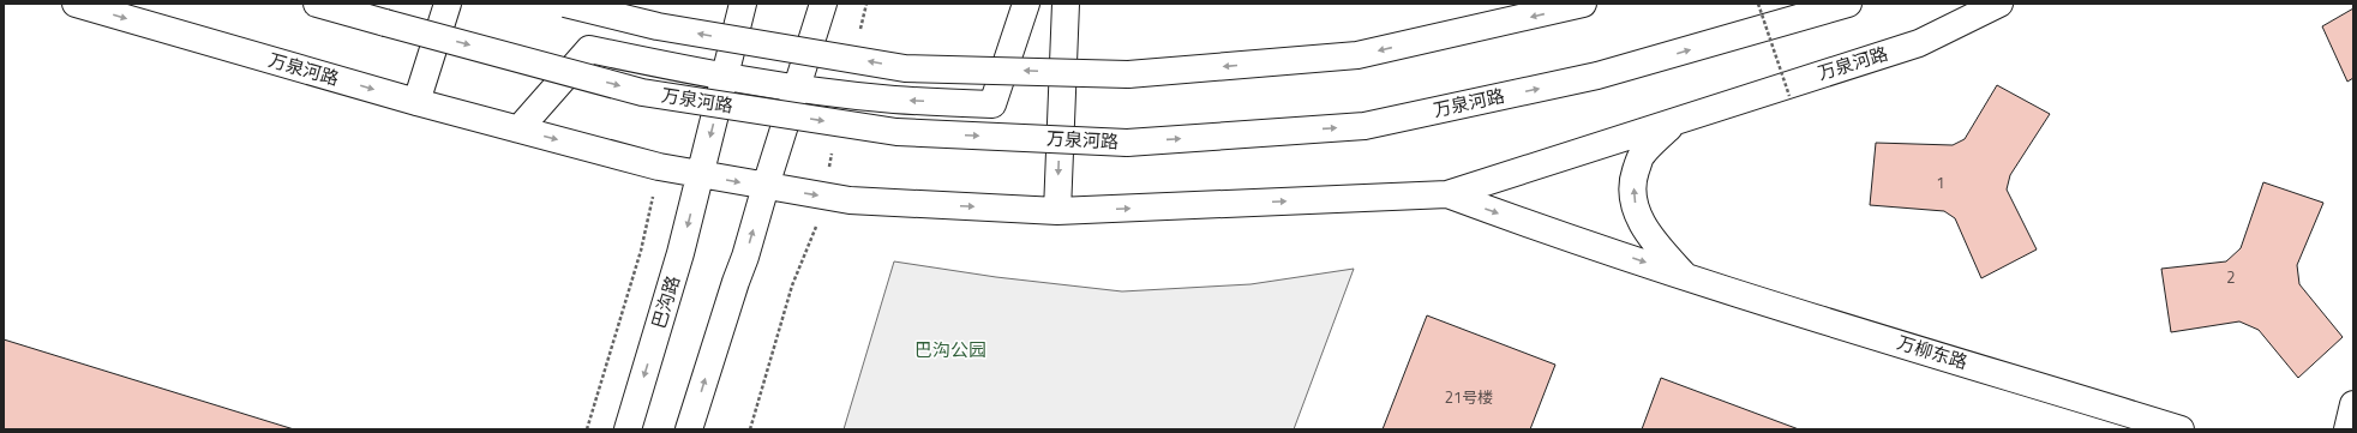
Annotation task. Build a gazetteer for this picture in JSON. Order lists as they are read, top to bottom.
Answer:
{
  "streets": {
    "main road": ["万泉河路", "巴沟路", "万柳东路"]
  },
  "crossings": [
    ["万泉河路", "巴沟路"],
    ["万泉河路", "万柳东路"]
  ],
  "parks": ["巴沟公园"],
  "house_numbers": ["1", "2", "21号楼"]
}
